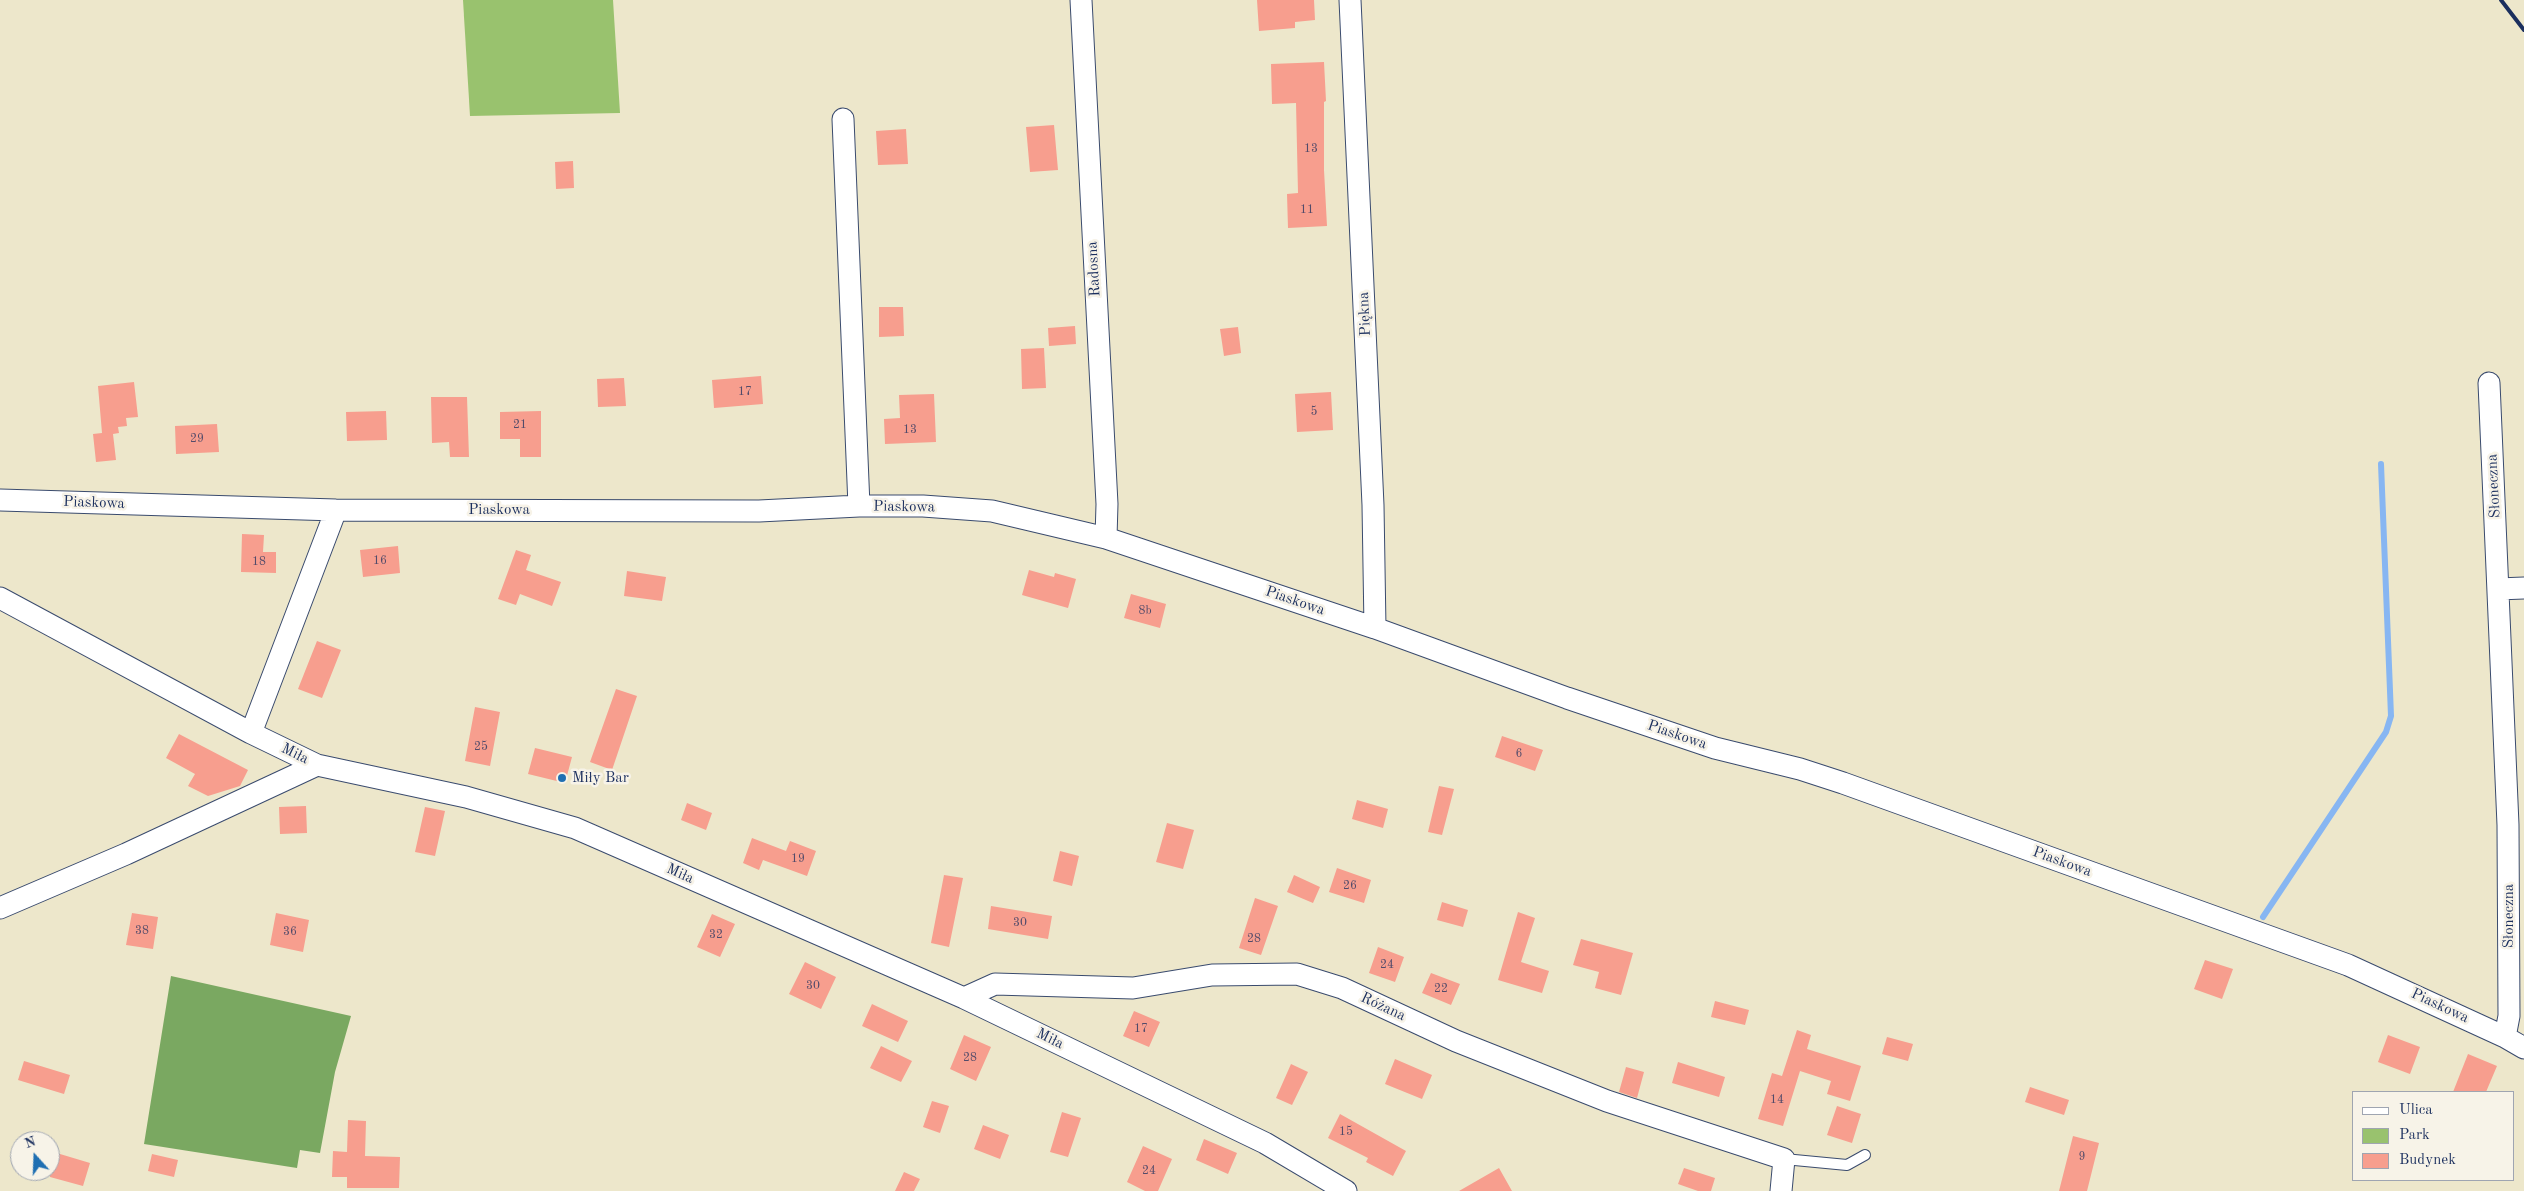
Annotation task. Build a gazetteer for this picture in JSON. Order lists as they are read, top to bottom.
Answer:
{
  "streets": {
    "street": [
      "Radosna",
      "Piękna",
      "Słoneczna",
      "Piaskowa",
      "Miła",
      "Różana"
    ]
  },
  "crossings": [
    ["Radosna", "Piaskowa"],
    ["Piękna", "Piaskowa"],
    ["Słoneczna", "Piaskowa"],
    ["Miła", "Różana"]
  ],
  "places": ["Miły Bar"],
  "house_numbers": [
    "13",
    "11",
    "17",
    "5",
    "21",
    "13",
    "29",
    "16",
    "18",
    "8b",
    "25",
    "6",
    "19",
    "26",
    "30",
    "38",
    "36",
    "32",
    "28",
    "24",
    "30",
    "22",
    "17",
    "28",
    "14",
    "15",
    "9",
    "24"
  ],
  "legend": ["Ulica", "Park", "Budynek"],
  "north": "top"
}
